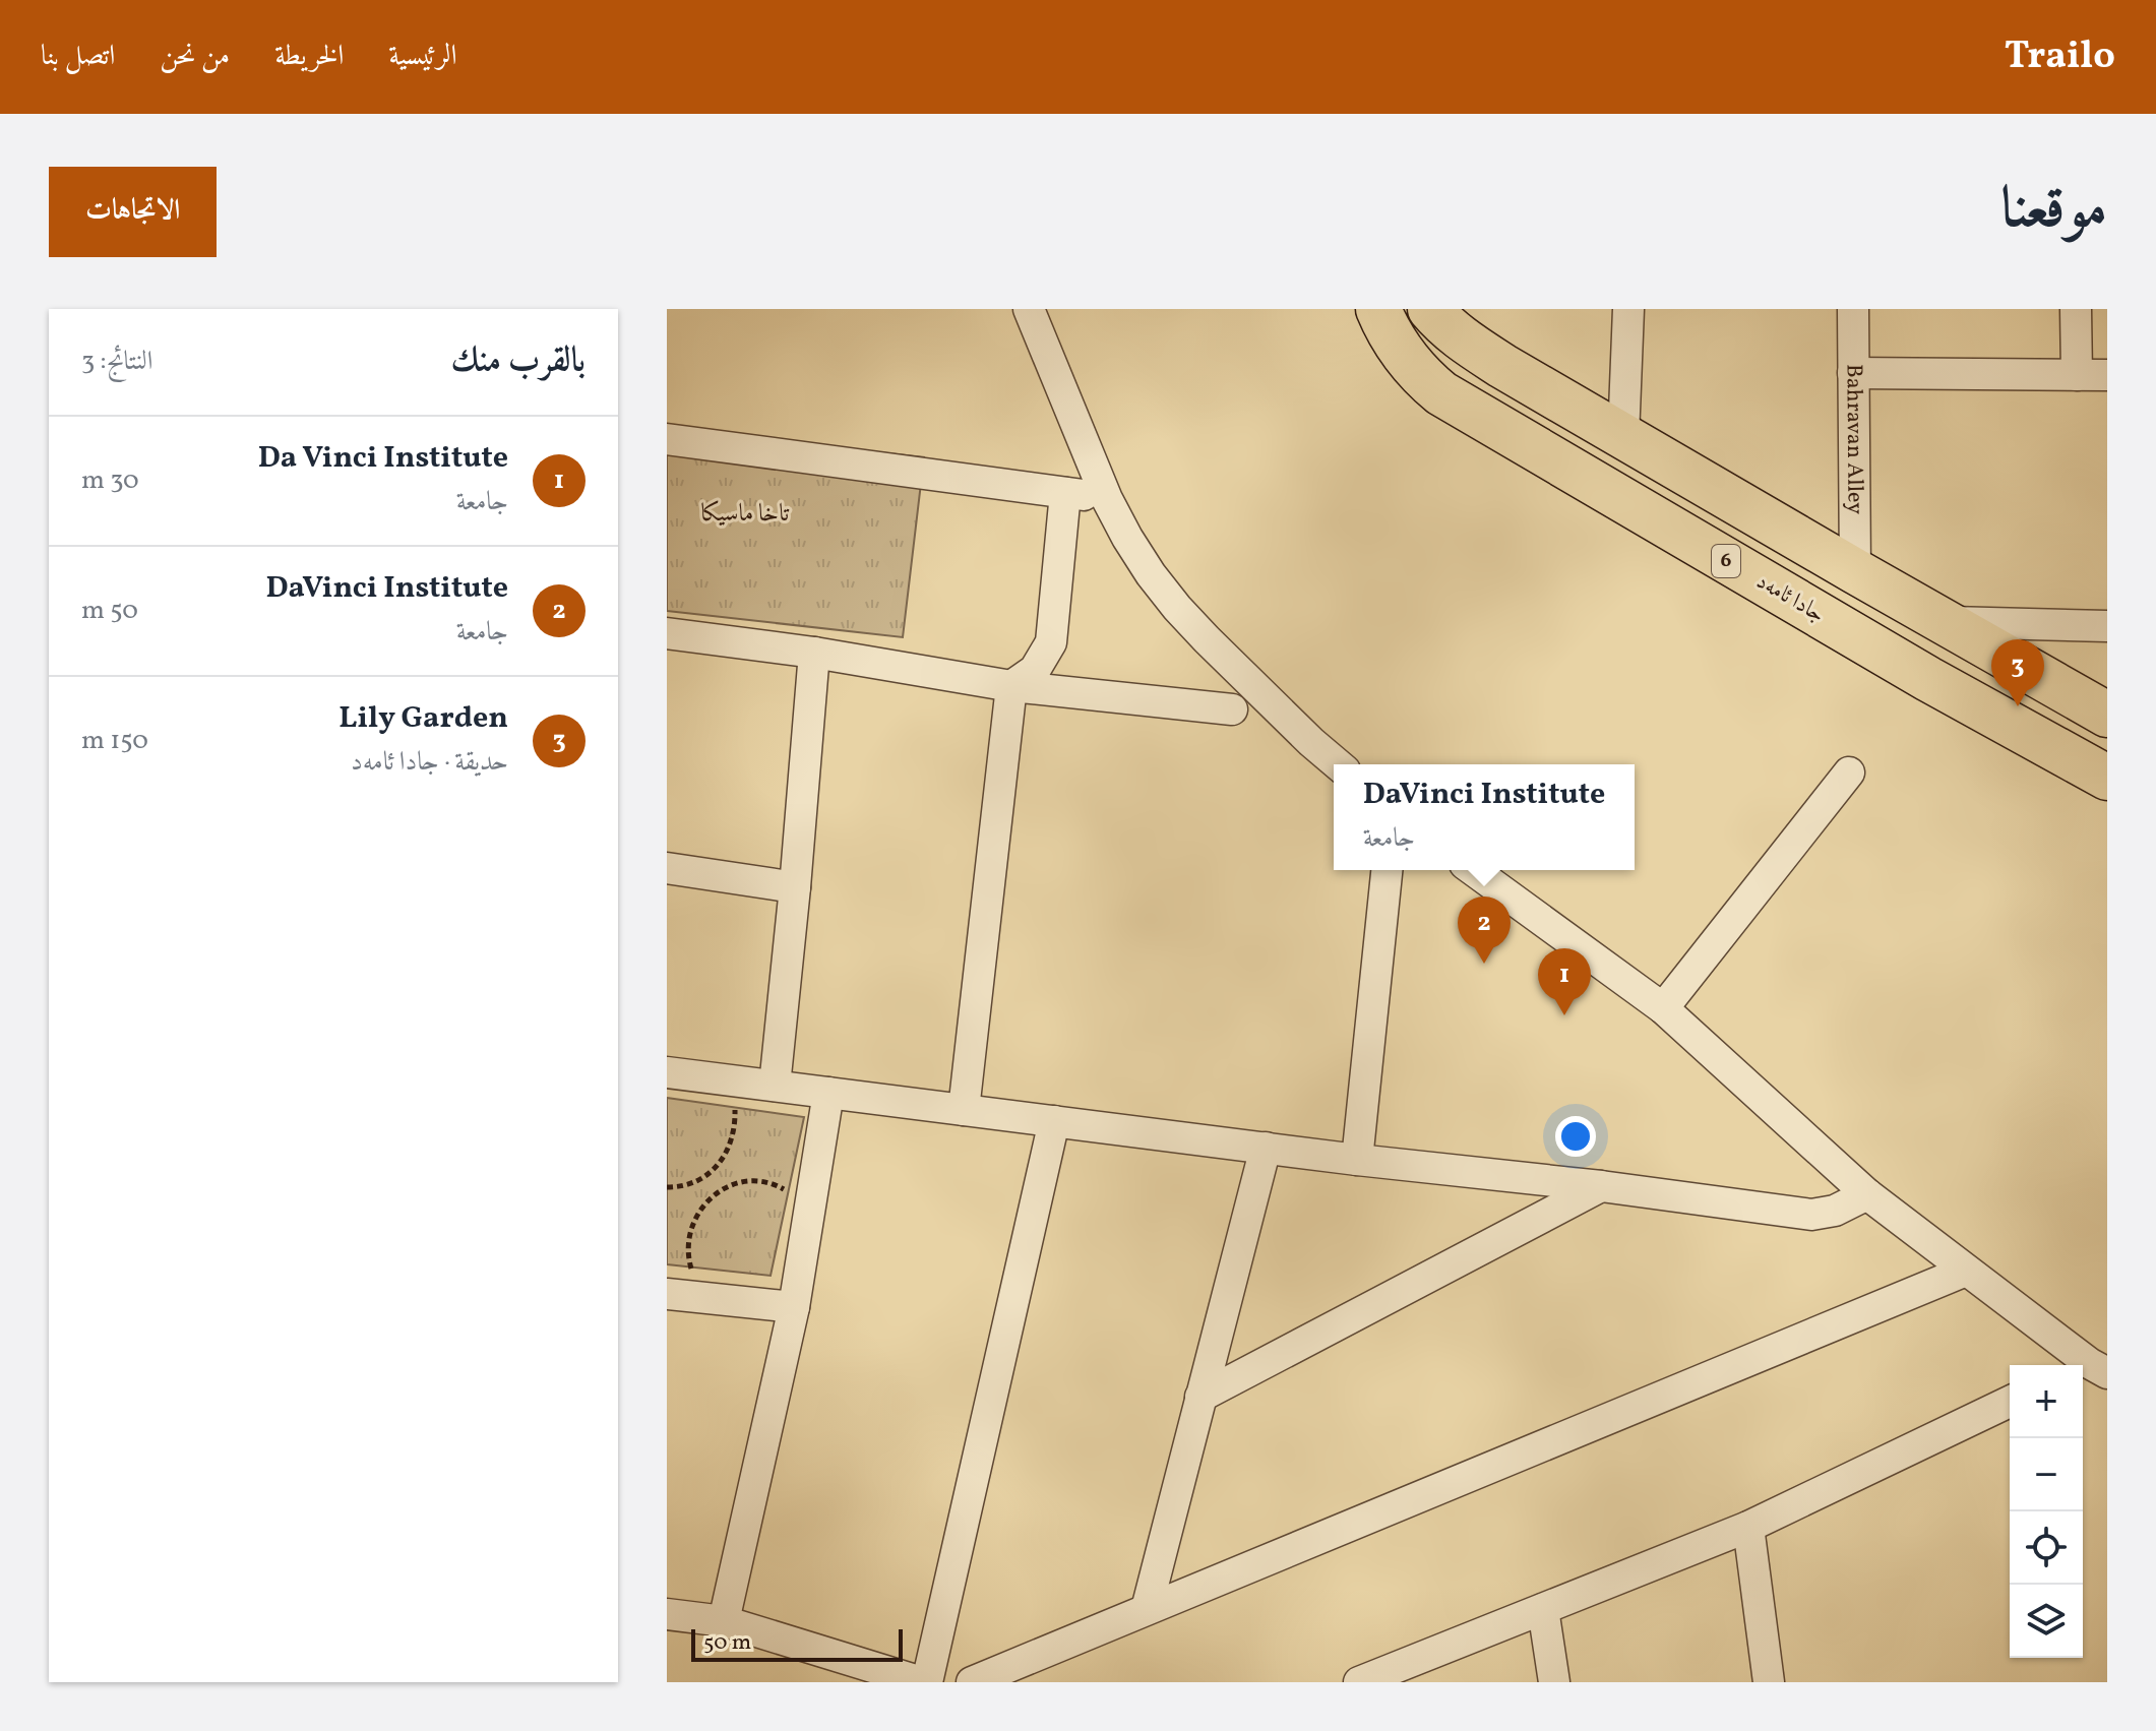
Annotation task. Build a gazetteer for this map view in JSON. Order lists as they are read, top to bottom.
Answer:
{
  "streets": {
    "main road": ["6", "جادا ئامەد"],
    "street": ["Bahravan Alley"]
  },
  "districts": ["تاخا ماسیکا"],
  "scale_bar": "50 m",
  "page": {
    "header": "Trailo",
    "nav": [
      "الرئيسية",
      "الخريطة",
      "من نحن",
      "اتصل بنا"
    ],
    "title": "موقعنا",
    "buttons": "الاتجاهات",
    "heading": ["بالقرب منك", "النتائج: 3"],
    "list": [
      {
        "mark": "1",
        "name": "Da Vinci Institute",
        "note": "جامعة",
        "value": "30 m"
      },
      {
        "mark": "2",
        "name": "DaVinci Institute",
        "note": "جامعة",
        "value": "50 m"
      },
      {
        "mark": "3",
        "name": "Lily Garden",
        "note": "حديقة · جادا ئامەد",
        "value": "150 m"
      }
    ],
    "pins": ["3", "2", "1"],
    "popup": ["DaVinci Institute", "جامعة"],
    "map_buttons": ["+", "−"],
    "scale": "50 m"
  }
}
